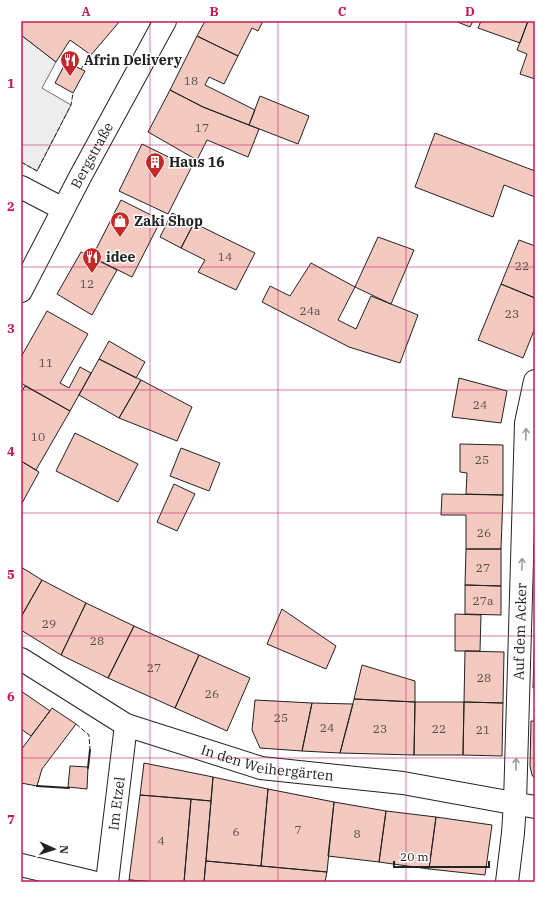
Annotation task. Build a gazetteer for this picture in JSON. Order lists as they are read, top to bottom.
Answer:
{
  "streets": {
    "street": [
      "Bergstraße",
      "Auf dem Acker",
      "In den Weihergärten",
      "Im Etzel"
    ]
  },
  "crossings": [
    ["Auf dem Acker", "In den Weihergärten"],
    ["In den Weihergärten", "Im Etzel"]
  ],
  "one_way": ["Auf dem Acker"],
  "places": {
    "restaurant": ["Afrin Delivery", "idee"],
    "building": ["Haus 16"],
    "shop": ["Zaki Shop"]
  },
  "house_numbers": [
    "18",
    "17",
    "14",
    "22",
    "12",
    "24a",
    "23",
    "11",
    "24",
    "10",
    "25",
    "26",
    "27",
    "27a",
    "29",
    "28",
    "27",
    "28",
    "26",
    "25",
    "24",
    "23",
    "22",
    "21",
    "7",
    "6",
    "8",
    "4"
  ],
  "scale_bar": "20 m",
  "north": "right",
  "grid": {
    "columns": [
      "A",
      "B",
      "C",
      "D"
    ],
    "rows": [
      "1",
      "2",
      "3",
      "4",
      "5",
      "6",
      "7"
    ]
  }
}
